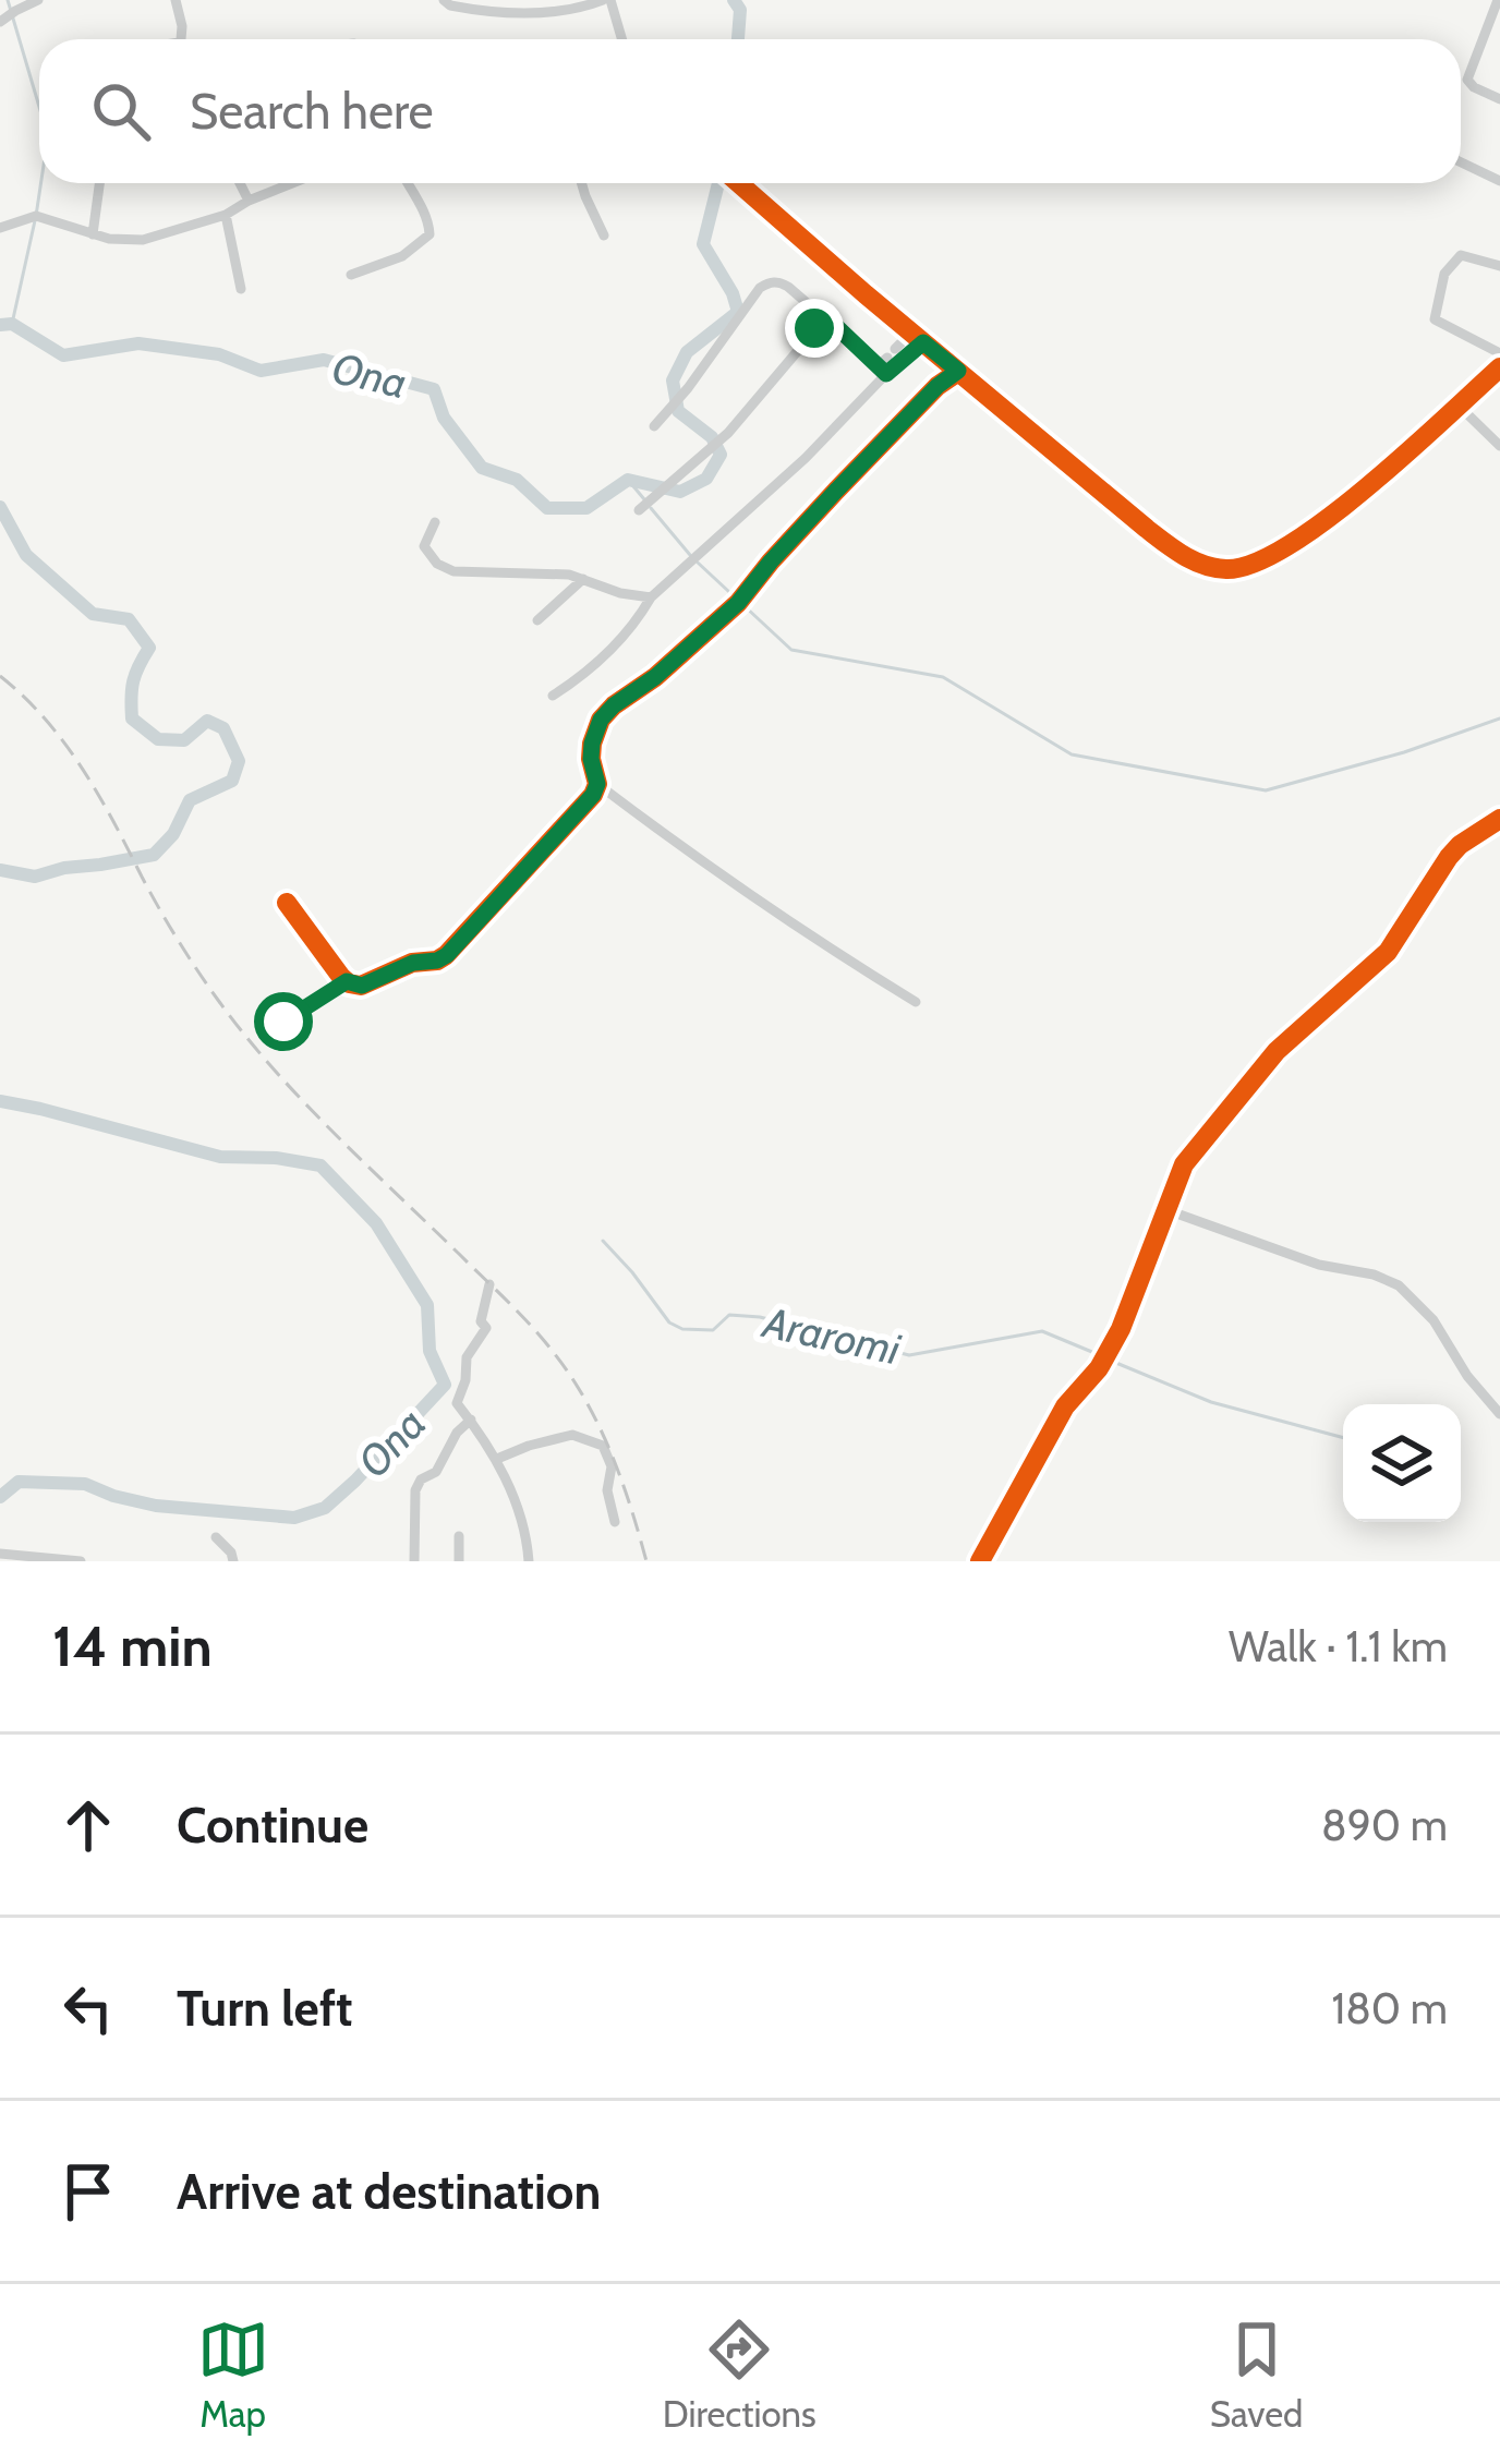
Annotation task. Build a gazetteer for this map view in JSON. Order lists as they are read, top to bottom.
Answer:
{
  "water": ["Ona", "Araromi"],
  "page": {
    "search": "Search here",
    "heading": ["14 min", "Walk · 1.1 km"],
    "list": [
      ["Continue", "890 m"],
      ["Turn left", "180 m"],
      "Arrive at destination"
    ],
    "nav": ["Map", "Directions", "Saved"]
  }
}
